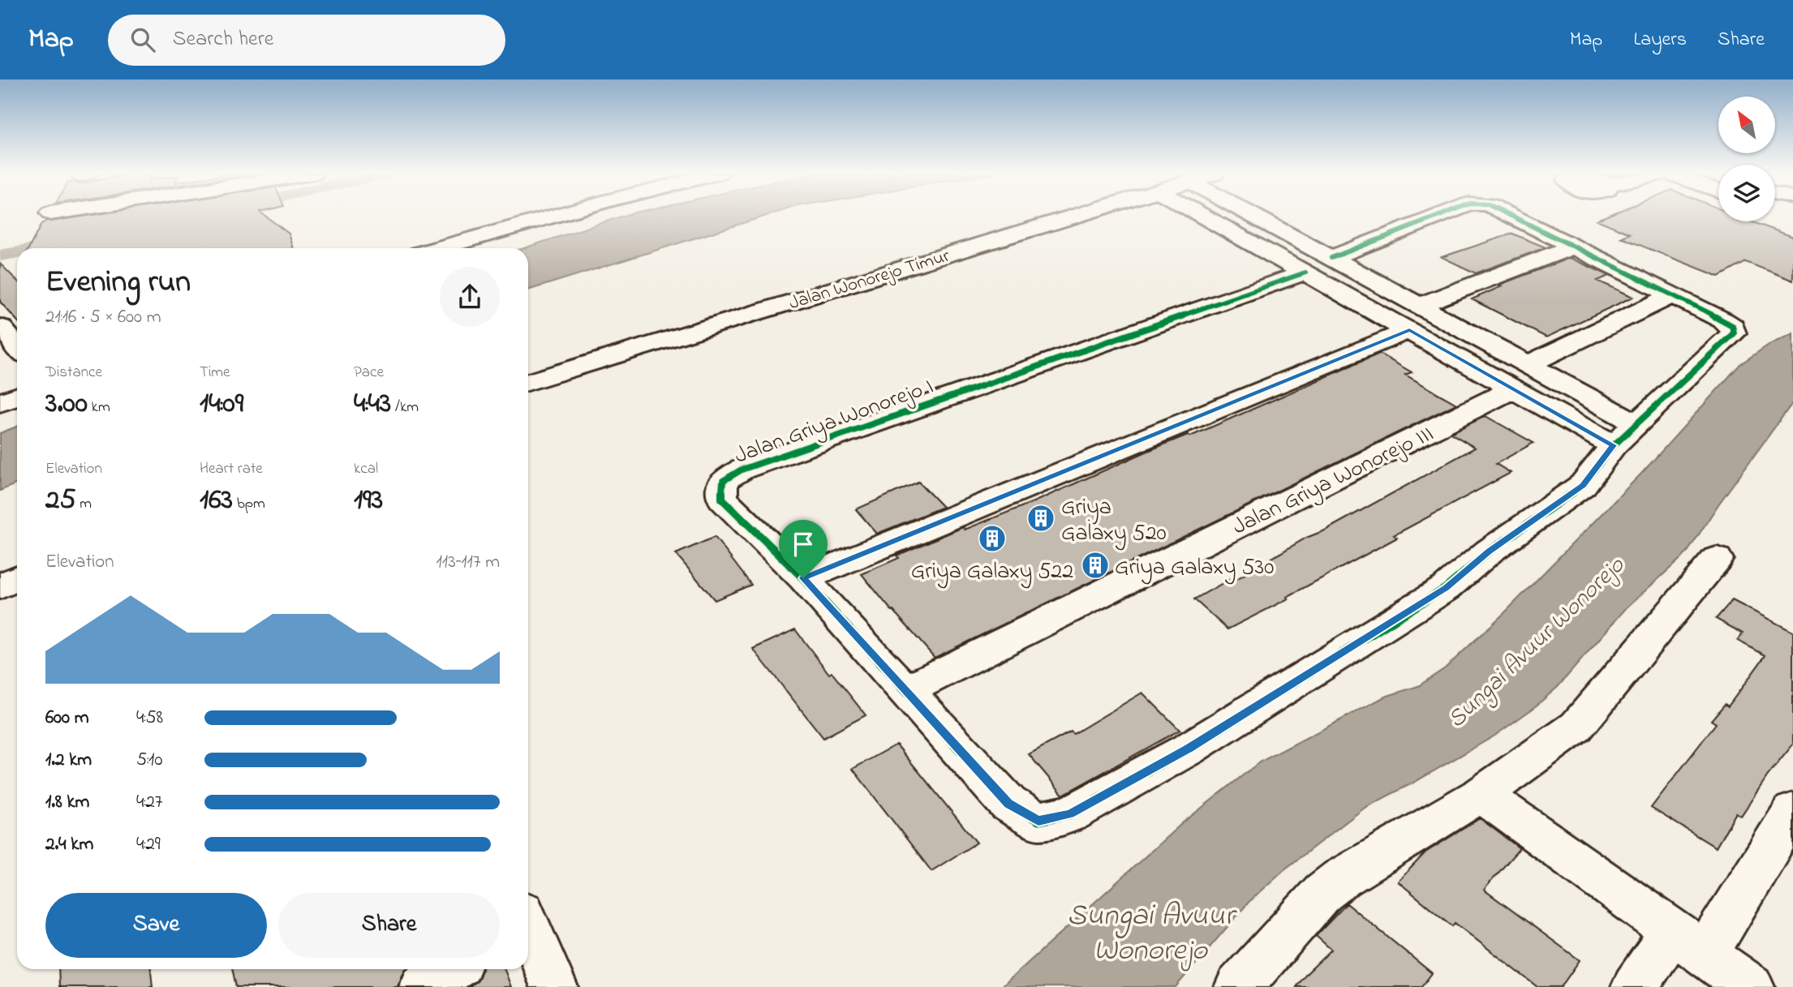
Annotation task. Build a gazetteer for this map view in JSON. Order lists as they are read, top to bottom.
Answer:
{
  "streets": {
    "street": ["Jalan Wonorejo Timur", "Jalan Griya Wonorejo I", "Jalan Griya Wonorejo III"]
  },
  "crossings": [
    ["Jalan Griya Wonorejo I", "Jalan Griya Wonorejo III"]
  ],
  "water": ["Sungai Avuur Wonorejo"],
  "places": {
    "building": ["Griya Galaxy 520", "Griya Galaxy 522", "Griya Galaxy 530"]
  },
  "north": "top left",
  "page": {
    "header": "Map",
    "search": "Search here",
    "nav": ["Map", "Layers", "Share"],
    "heading": ["Evening run", "21:16 · 5 × 600 m"],
    "stats": [
      ["Distance", "3.00 km"],
      ["Time", "14:09"],
      ["Pace", "4:43 /km"],
      ["Elevation", "25 m"],
      ["Heart rate", "163 bpm"],
      ["kcal", "193"]
    ],
    "chart": ["Elevation", "113–117 m"],
    "list": [
      {
        "name": "600 m",
        "note": "4:58"
      },
      {
        "name": "1.2 km",
        "note": "5:10"
      },
      {
        "name": "1.8 km",
        "note": "4:27"
      },
      {
        "name": "2.4 km",
        "note": "4:29"
      }
    ],
    "buttons": ["Save", "Share"]
  }
}
